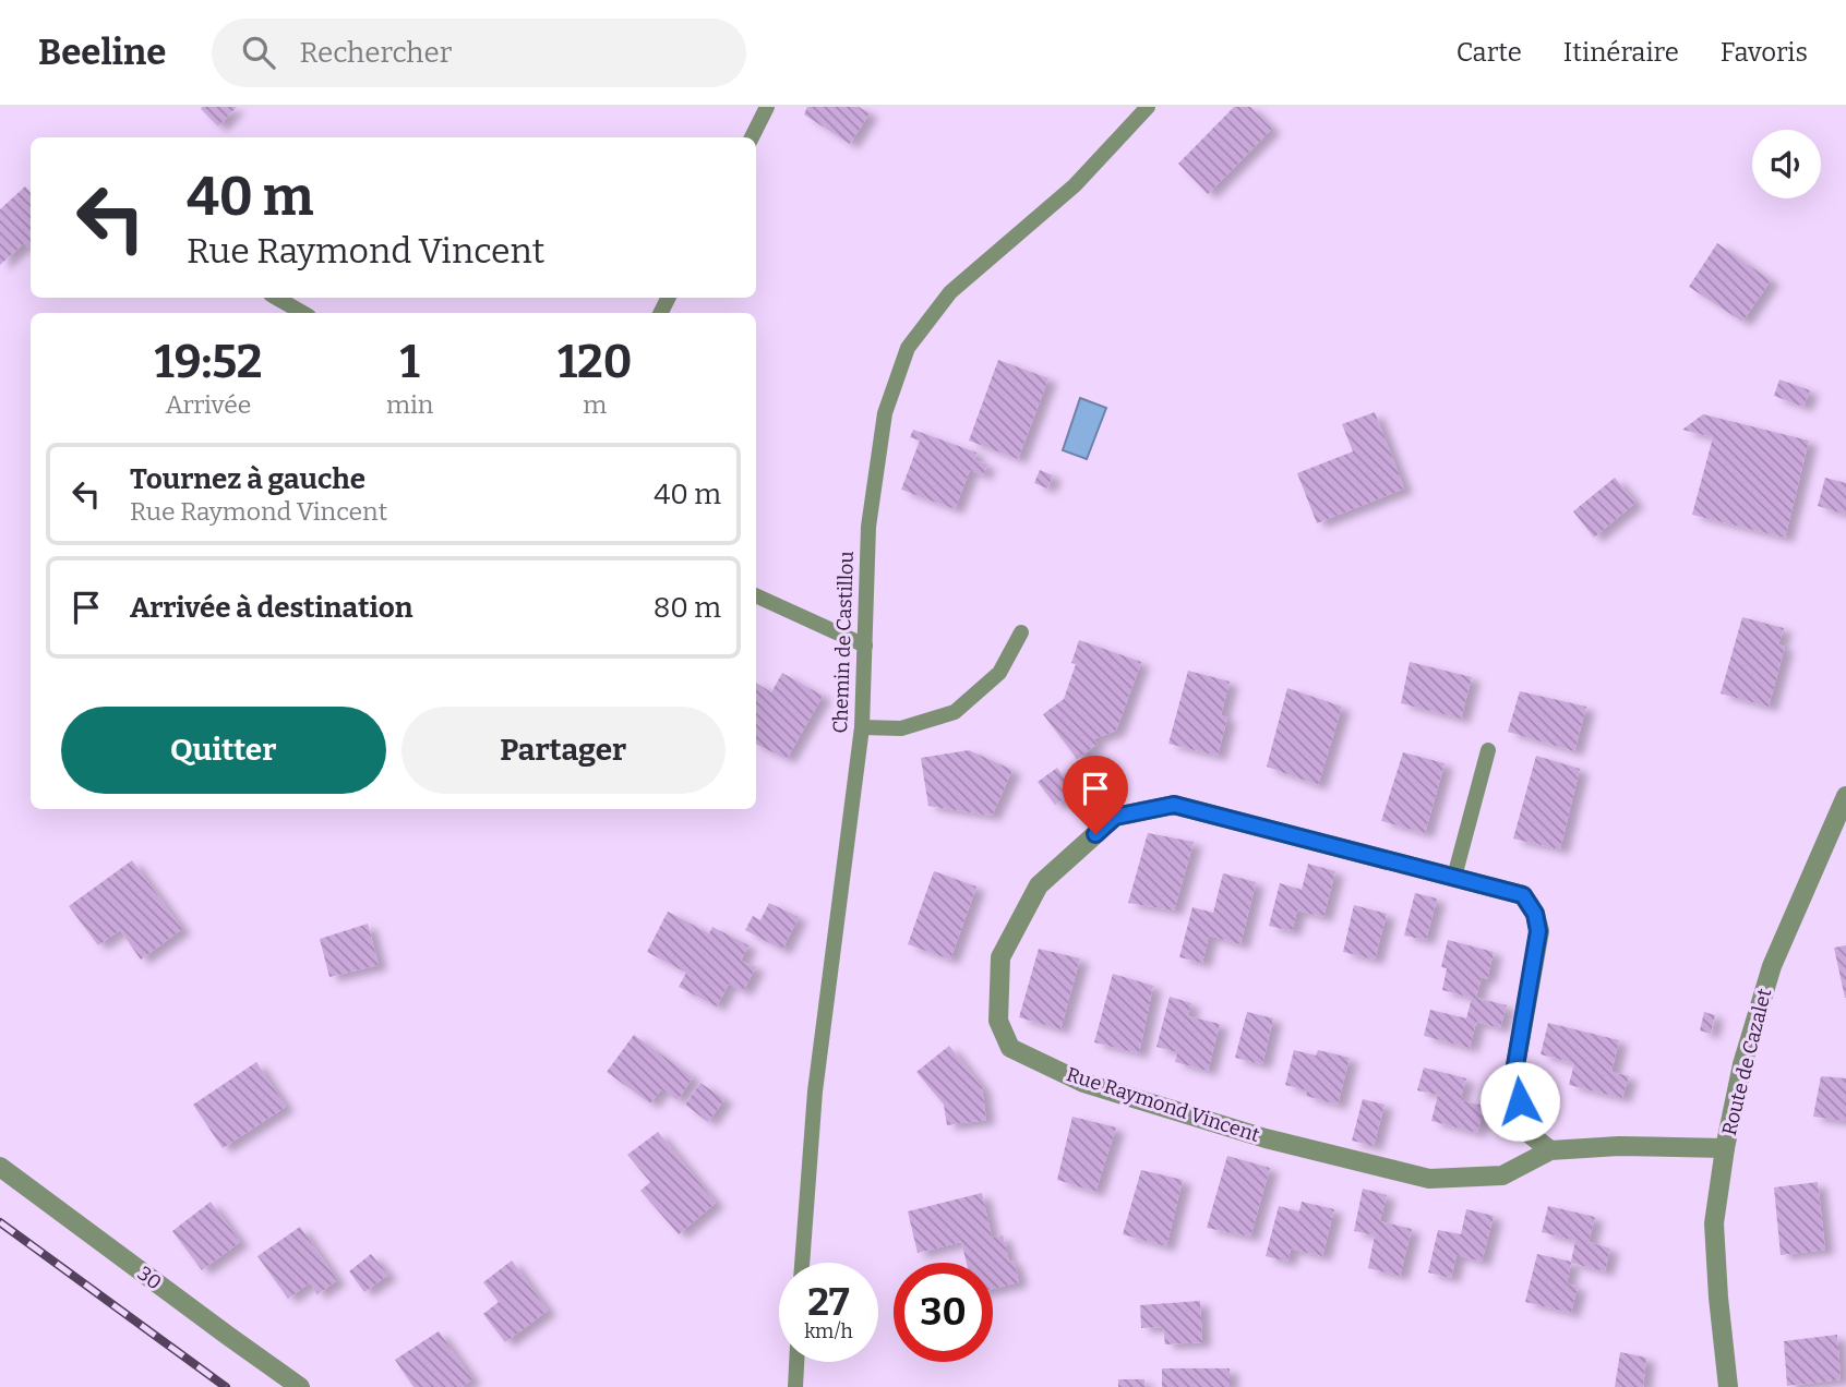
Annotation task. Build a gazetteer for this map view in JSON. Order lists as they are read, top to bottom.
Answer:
{
  "streets": {
    "street": ["Route de Cazalet", "Rue Raymond Vincent", "30"],
    "lane": ["Chemin de Castillou"]
  },
  "crossings": [
    ["Route de Cazalet", "Rue Raymond Vincent"]
  ],
  "page": {
    "header": "Beeline",
    "search": "Rechercher",
    "nav": ["Carte", "Itinéraire", "Favoris"],
    "turn": ["40 m", "Rue Raymond Vincent"],
    "eta": [
      "19:52",
      "Arrivée",
      "1",
      "min",
      "120",
      "m"
    ],
    "list": [
      {
        "name": "Tournez à gauche",
        "note": "Rue Raymond Vincent",
        "value": "40 m"
      },
      {
        "name": "Arrivée à destination",
        "value": "80 m"
      }
    ],
    "buttons": ["Quitter", "Partager"],
    "speed": "27 km/h",
    "limit": "30"
  }
}
